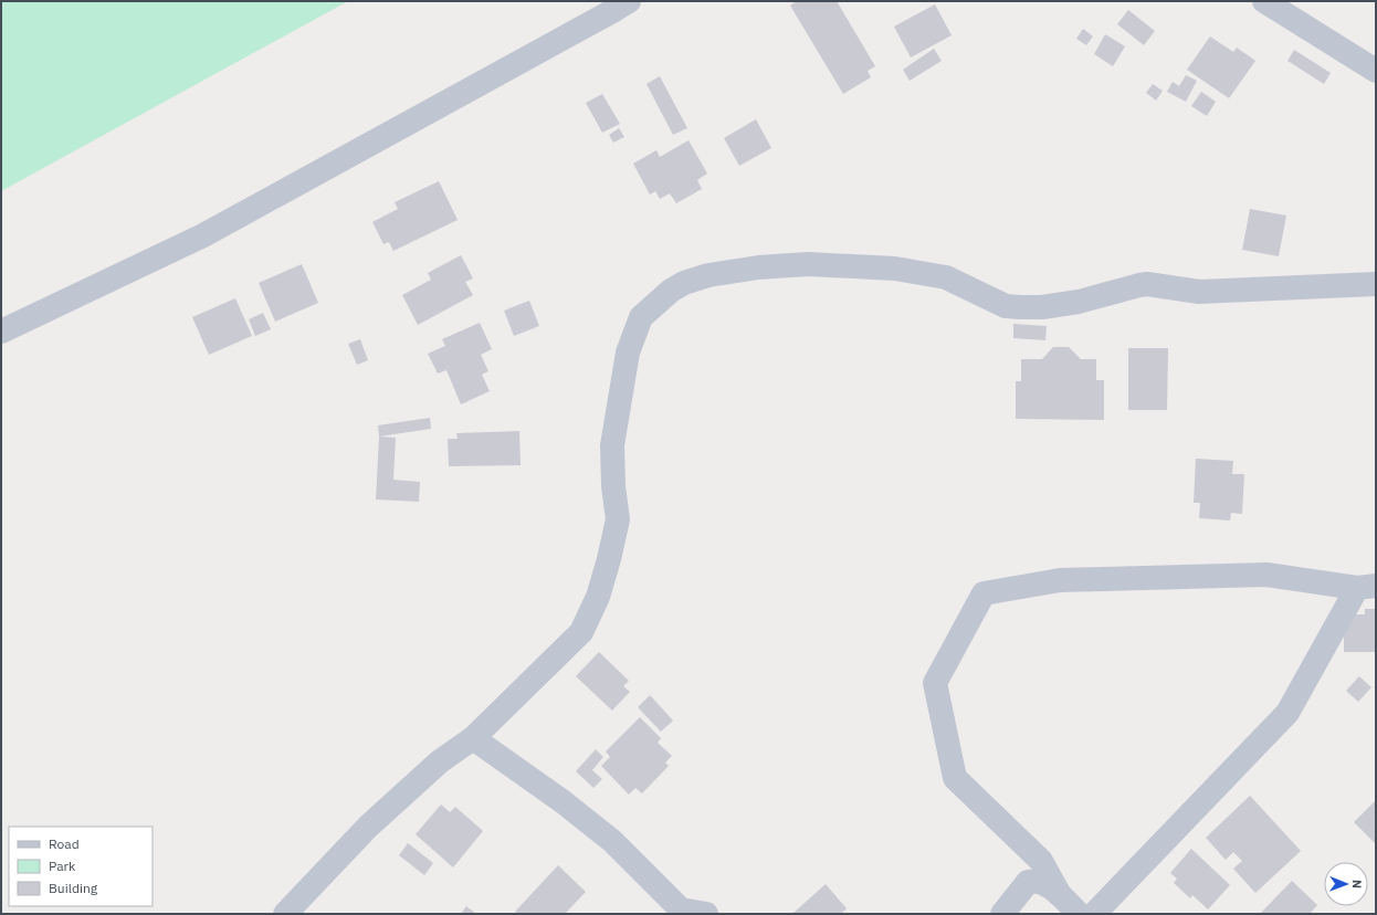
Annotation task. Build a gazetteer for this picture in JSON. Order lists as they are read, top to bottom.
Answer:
{
  "legend": ["Road", "Park", "Building"],
  "north": "right"
}
